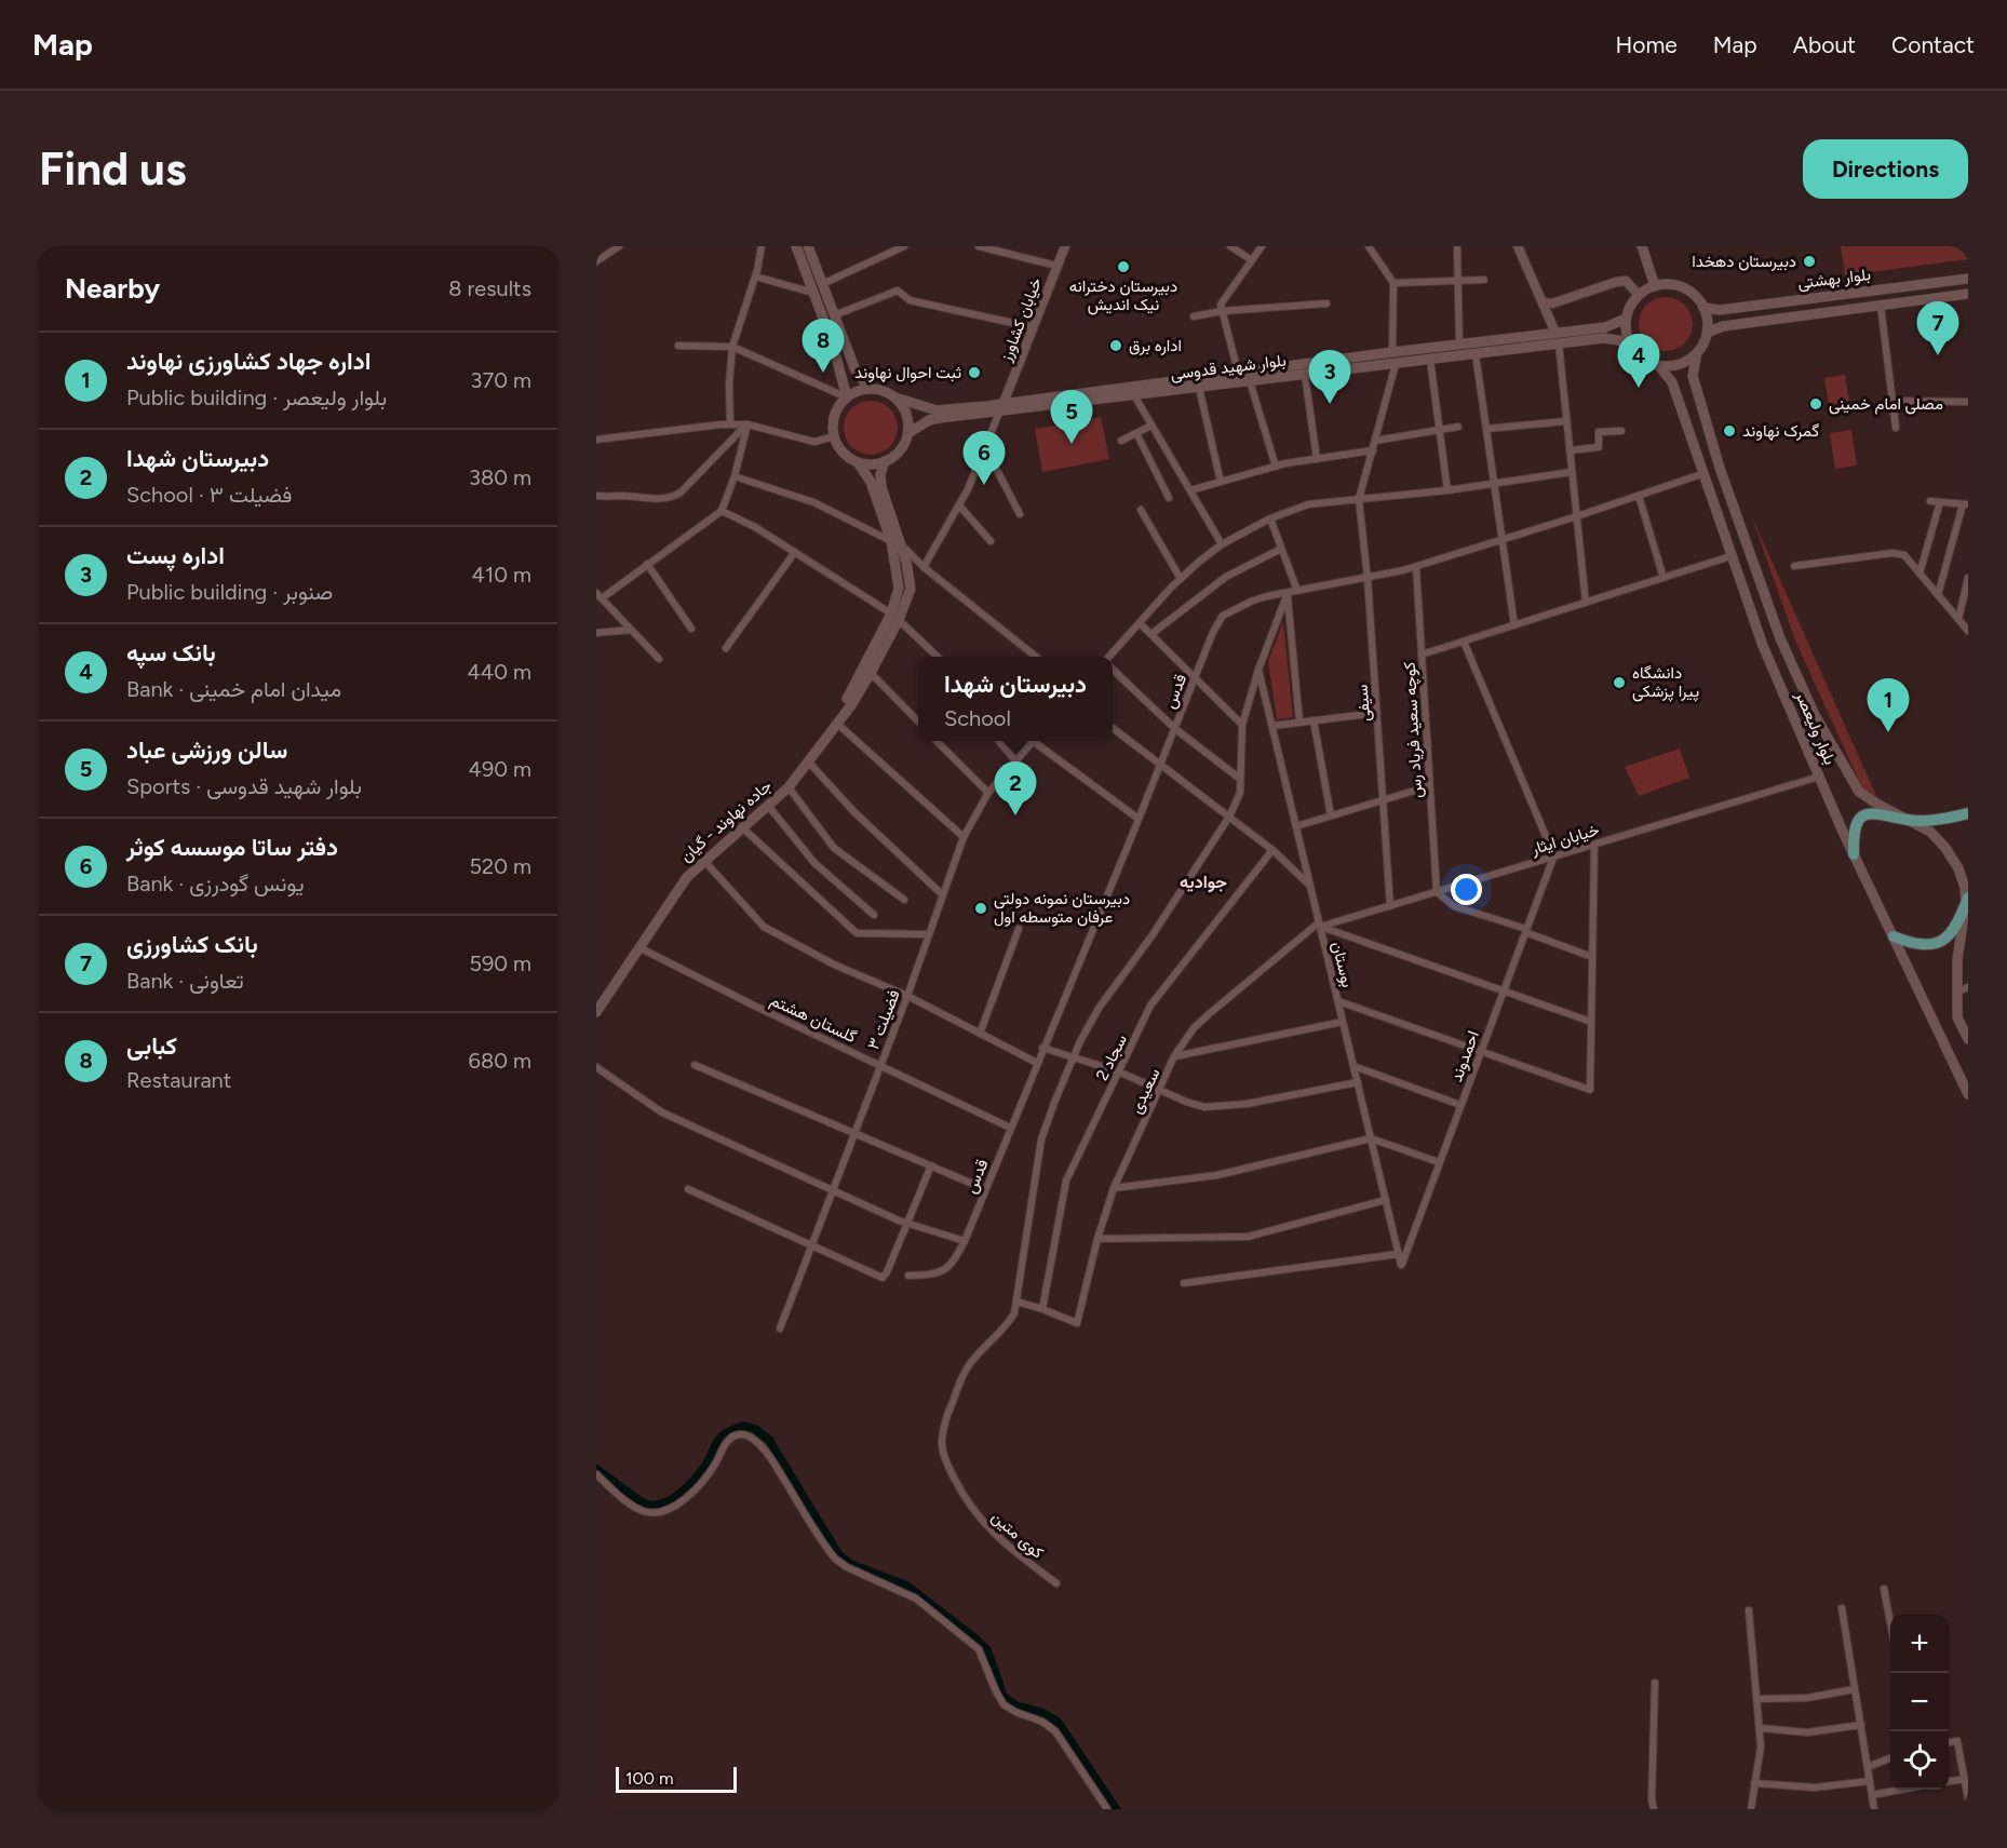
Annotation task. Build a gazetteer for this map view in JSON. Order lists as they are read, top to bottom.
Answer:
{
  "streets": {
    "main road": [
      "بلوار بهشتی",
      "بلوار شهید قدوسی",
      "بلوار ولیعصر",
      "جاده نهاوند - گیان"
    ],
    "street": [
      "خیابان کشاورز",
      "قدس",
      "سیفی",
      "کوچه سعید فریاد رس",
      "خیابان ایثار",
      "بوستان",
      "گلستان هشتم",
      "فضیلت ۳",
      "احمدوند",
      "سجاد 2",
      "سعیدی",
      "کوی متین"
    ]
  },
  "crossings": [
    ["بلوار بهشتی", "بلوار شهید قدوسی"],
    ["بلوار بهشتی", "بلوار ولیعصر"],
    ["خیابان کشاورز", "بلوار شهید قدوسی"],
    ["بلوار شهید قدوسی", "بلوار ولیعصر"],
    ["بلوار شهید قدوسی", "جاده نهاوند - گیان"],
    ["قدس", "سیفی"],
    ["قدس", "بلوار ولیعصر"],
    ["قدس", "کوچه سعید فریاد رس"],
    ["قدس", "گلستان هشتم"],
    ["قدس", "کوی متین"],
    ["سیفی", "خیابان ایثار"],
    ["بلوار ولیعصر", "خیابان ایثار"],
    ["کوچه سعید فریاد رس", "خیابان ایثار"],
    ["جاده نهاوند - گیان", "گلستان هشتم"],
    ["خیابان ایثار", "بوستان"],
    ["خیابان ایثار", "احمدوند"],
    ["خیابان ایثار", "سعیدی"],
    ["بوستان", "احمدوند"],
    ["بوستان", "سعیدی"],
    ["بوستان", "کوی متین"],
    ["گلستان هشتم", "فضیلت ۳"],
    ["سجاد 2", "سعیدی"]
  ],
  "districts": ["جوادیه"],
  "places": [
    "دبیرستان دهخدا",
    "دبیرستان دخترانه نیک اندیش",
    "اداره برق",
    "ثبت احوال نهاوند",
    "مصلی امام خمینی",
    "گمرک نهاوند",
    "دانشگاه پیرا پزشکی",
    "دبیرستان نمونه دولتی عرفان متوسطه اول"
  ],
  "scale_bar": "100 m",
  "page": {
    "header": "Map",
    "nav": [
      "Home",
      "Map",
      "About",
      "Contact"
    ],
    "buttons": "Directions",
    "title": "Find us",
    "heading": ["Nearby", "8 results"],
    "pins": [
      "7",
      "8",
      "4",
      "3",
      "5",
      "6",
      "1",
      "2"
    ],
    "list": [
      {
        "mark": "1",
        "name": "اداره جهاد کشاورزی نهاوند",
        "note": "Public building · بلوار ولیعصر",
        "value": "370 m"
      },
      {
        "mark": "2",
        "name": "دبیرستان شهدا",
        "note": "School · فضیلت ۳",
        "value": "380 m"
      },
      {
        "mark": "3",
        "name": "اداره پست",
        "note": "Public building · صنوبر",
        "value": "410 m"
      },
      {
        "mark": "4",
        "name": "بانک سپه",
        "note": "Bank · میدان امام خمینی",
        "value": "440 m"
      },
      {
        "mark": "5",
        "name": "سالن ورزشی عباد",
        "note": "Sports · بلوار شهید قدوسی",
        "value": "490 m"
      },
      {
        "mark": "6",
        "name": "دفتر ساتا موسسه کوثر",
        "note": "Bank · یونس گودرزی",
        "value": "520 m"
      },
      {
        "mark": "7",
        "name": "بانک کشاورزی",
        "note": "Bank · تعاونی",
        "value": "590 m"
      },
      {
        "mark": "8",
        "name": "کبابی",
        "note": "Restaurant",
        "value": "680 m"
      }
    ],
    "popup": ["دبیرستان شهدا", "School"],
    "map_buttons": ["+", "−"],
    "scale": "100 m"
  }
}
